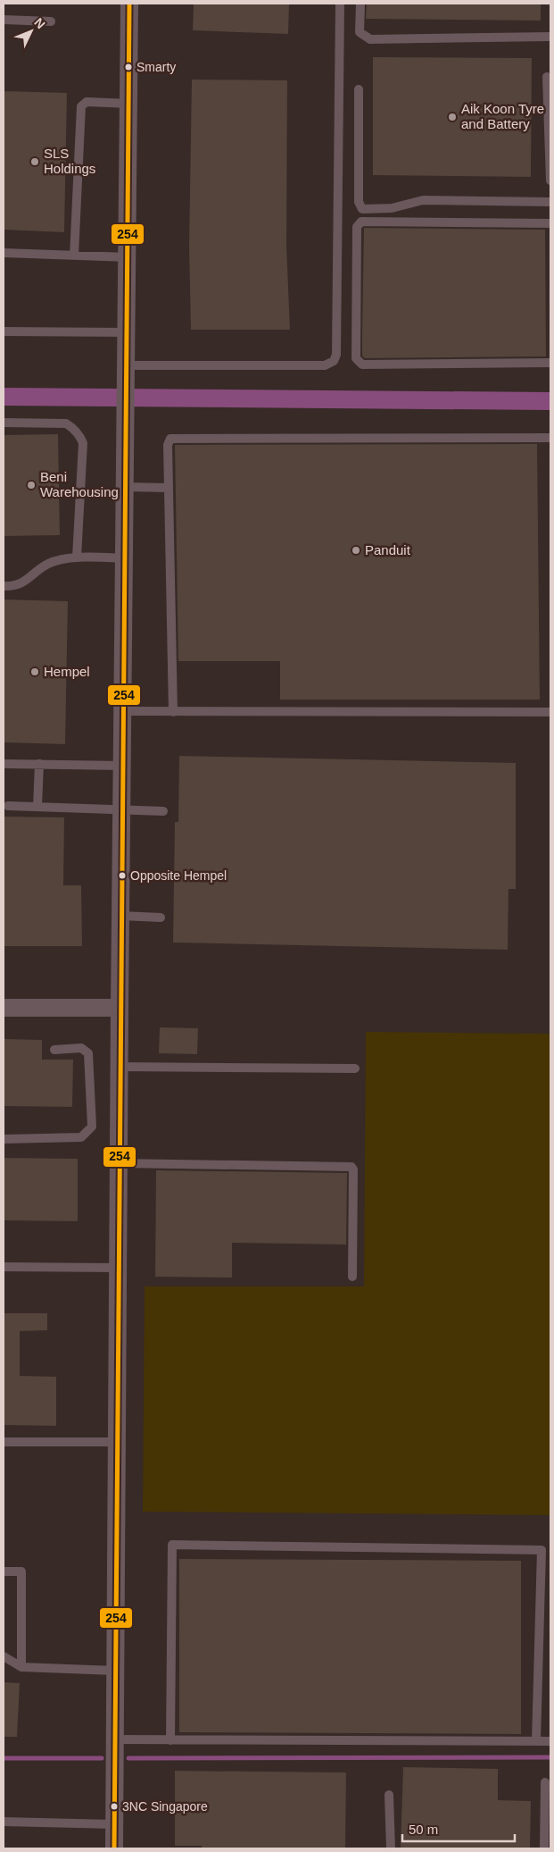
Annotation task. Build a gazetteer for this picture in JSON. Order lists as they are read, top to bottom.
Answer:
{
  "places": [
    "Smarty",
    "Aik Koon Tyre and Battery",
    "SLS Holdings",
    "Beni Warehousing",
    "Panduit",
    "Hempel",
    "Opposite Hempel",
    "3NC Singapore"
  ],
  "lines": ["transit line 254"],
  "scale_bar": "50 m",
  "north": "top right"
}
